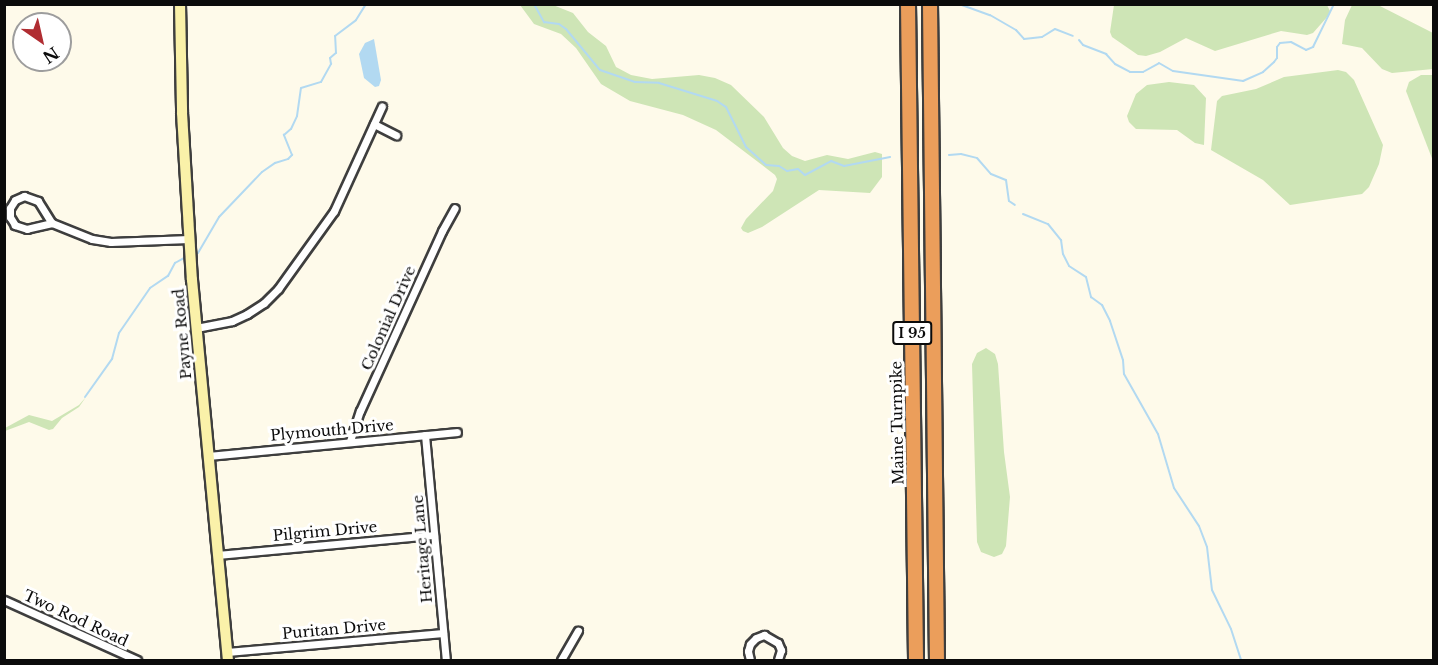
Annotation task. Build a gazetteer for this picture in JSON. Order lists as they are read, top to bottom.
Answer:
{
  "streets": {
    "highway": ["I 95", "Maine Turnpike"],
    "main road": ["Payne Road"],
    "street": [
      "Colonial Drive",
      "Plymouth Drive",
      "Pilgrim Drive",
      "Heritage Lane",
      "Two Rod Road",
      "Puritan Drive"
    ]
  },
  "crossings": [
    ["Colonial Drive", "Plymouth Drive"],
    ["Payne Road", "Plymouth Drive"],
    ["Payne Road", "Pilgrim Drive"],
    ["Payne Road", "Puritan Drive"],
    ["Plymouth Drive", "Heritage Lane"],
    ["Pilgrim Drive", "Heritage Lane"],
    ["Heritage Lane", "Puritan Drive"]
  ],
  "north": "bottom right"
}
